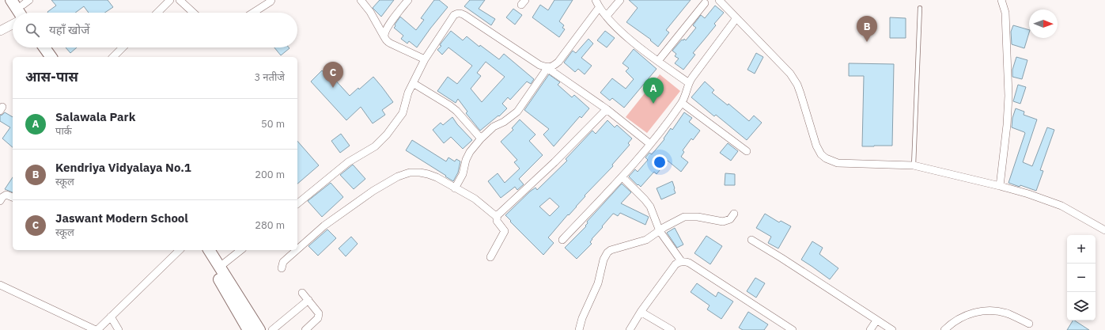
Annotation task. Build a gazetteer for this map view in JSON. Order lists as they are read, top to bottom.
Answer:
{
  "north": "right",
  "page": {
    "search": "यहाँ खोजें",
    "pins": ["B", "C", "A"],
    "heading": ["आस-पास", "3 नतीजे"],
    "list": [
      {
        "mark": "A",
        "name": "Salawala Park",
        "note": "पार्क",
        "value": "50 m"
      },
      {
        "mark": "B",
        "name": "Kendriya Vidyalaya No.1",
        "note": "स्कूल",
        "value": "200 m"
      },
      {
        "mark": "C",
        "name": "Jaswant Modern School",
        "note": "स्कूल",
        "value": "280 m"
      }
    ],
    "map_buttons": ["+", "−"]
  }
}
